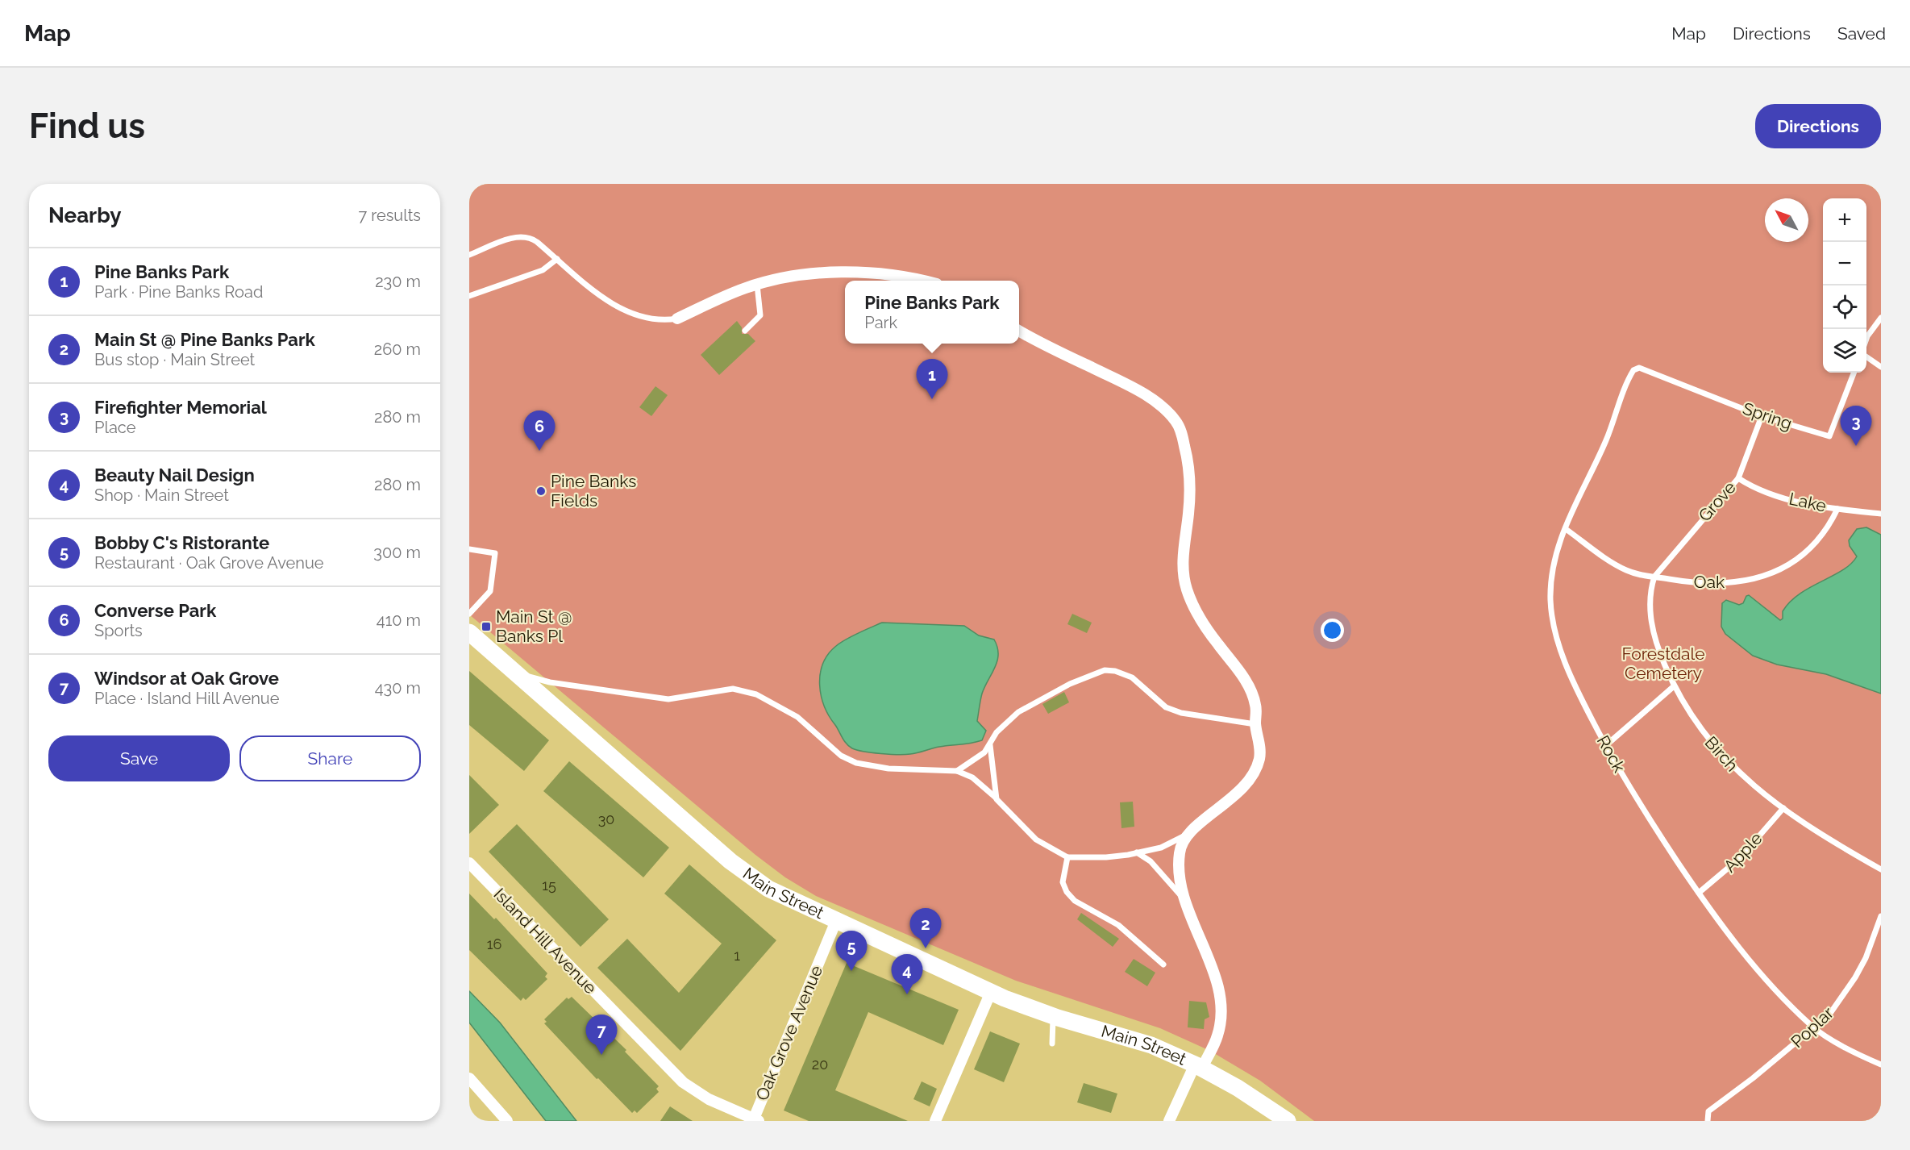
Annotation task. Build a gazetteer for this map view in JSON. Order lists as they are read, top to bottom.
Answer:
{
  "streets": {
    "main road": ["Main Street"],
    "street": ["Island Hill Avenue", "Oak Grove Avenue"],
    "lane": [
      "Spring",
      "Grove",
      "Lake",
      "Oak",
      "Rock",
      "Birch",
      "Apple",
      "Poplar"
    ]
  },
  "crossings": [
    ["Spring", "Grove"],
    ["Spring", "Rock"],
    ["Grove", "Lake"],
    ["Grove", "Oak"],
    ["Grove", "Birch"],
    ["Lake", "Oak"],
    ["Oak", "Rock"],
    ["Oak", "Birch"],
    ["Rock", "Apple"],
    ["Rock", "Poplar"],
    ["Birch", "Apple"],
    ["Main Street", "Oak Grove Avenue"],
    ["Island Hill Avenue", "Oak Grove Avenue"]
  ],
  "parks": ["Forestdale Cemetery"],
  "places": {
    "other": ["Pine Banks Fields"],
    "transit": ["Main St @ Banks Pl"]
  },
  "house_numbers": [
    "30",
    "15",
    "16",
    "1",
    "20"
  ],
  "north": "top left",
  "page": {
    "header": "Map",
    "nav": ["Map", "Directions", "Saved"],
    "buttons": [
      "Directions",
      ["Save", "Share"]
    ],
    "title": "Find us",
    "heading": ["Nearby", "7 results"],
    "map_buttons": ["+", "−"],
    "list": [
      {
        "mark": "1",
        "name": "Pine Banks Park",
        "note": "Park · Pine Banks Road",
        "value": "230 m"
      },
      {
        "mark": "2",
        "name": "Main St @ Pine Banks Park",
        "note": "Bus stop · Main Street",
        "value": "260 m"
      },
      {
        "mark": "3",
        "name": "Firefighter Memorial",
        "note": "Place",
        "value": "280 m"
      },
      {
        "mark": "4",
        "name": "Beauty Nail Design",
        "note": "Shop · Main Street",
        "value": "280 m"
      },
      {
        "mark": "5",
        "name": "Bobby C's Ristorante",
        "note": "Restaurant · Oak Grove Avenue",
        "value": "300 m"
      },
      {
        "mark": "6",
        "name": "Converse Park",
        "note": "Sports",
        "value": "410 m"
      },
      {
        "mark": "7",
        "name": "Windsor at Oak Grove",
        "note": "Place · Island Hill Avenue",
        "value": "430 m"
      }
    ],
    "popup": ["Pine Banks Park", "Park"],
    "pins": [
      "1",
      "3",
      "6",
      "2",
      "5",
      "4",
      "7"
    ]
  }
}
